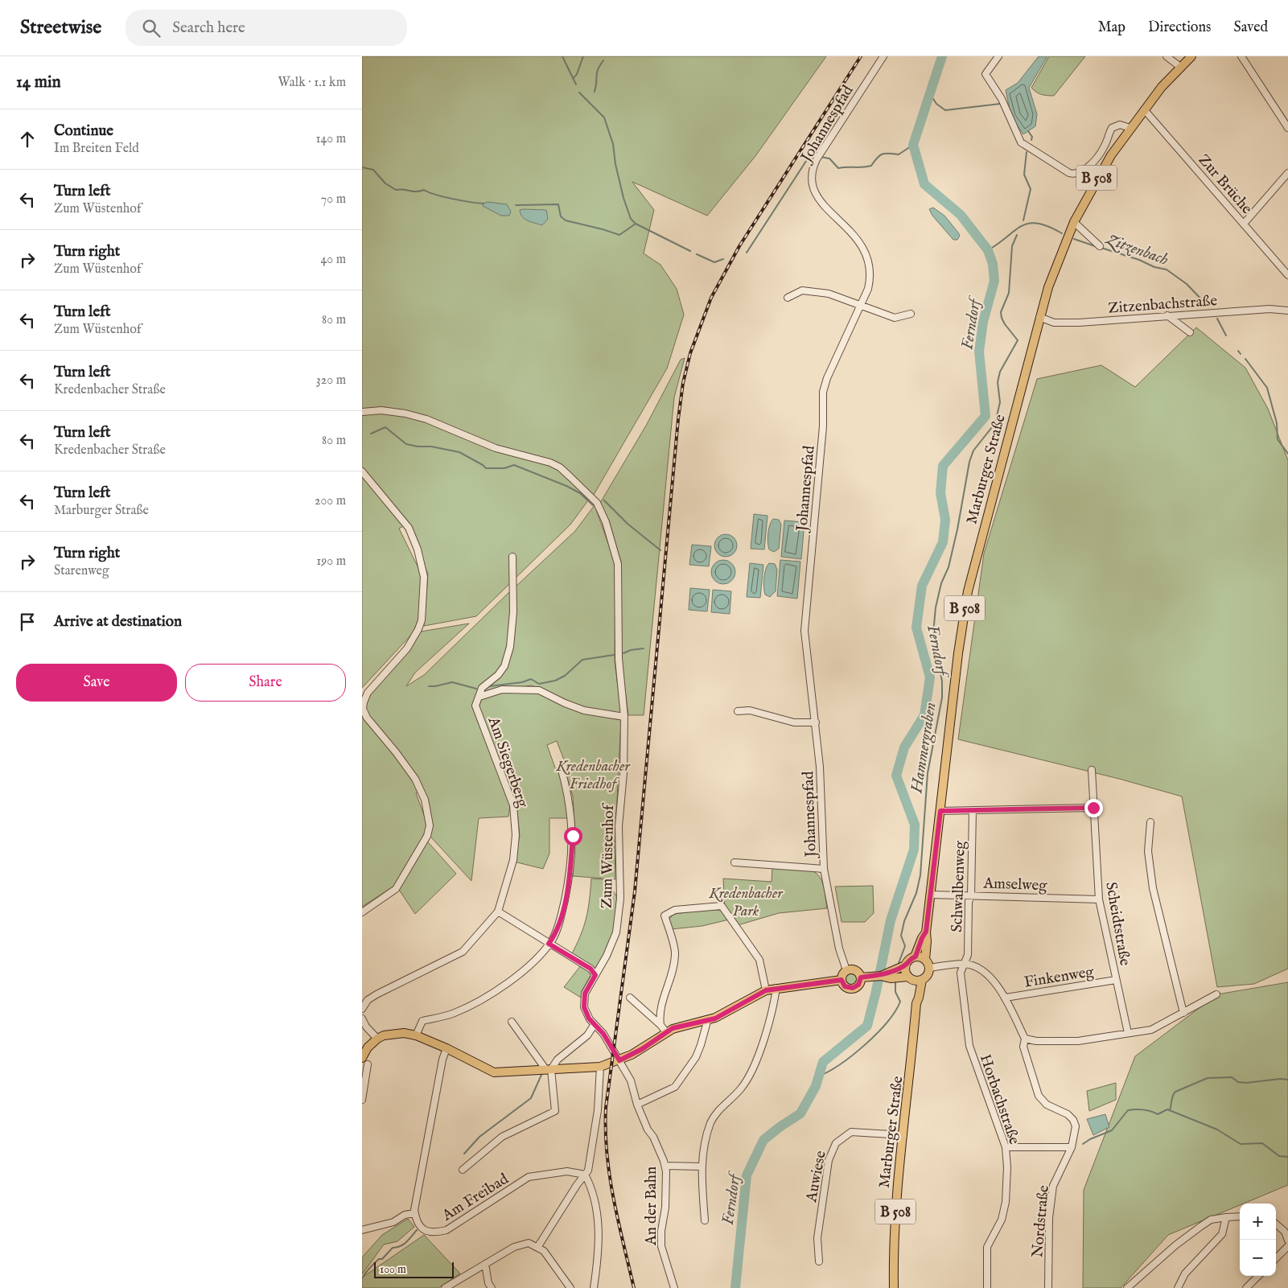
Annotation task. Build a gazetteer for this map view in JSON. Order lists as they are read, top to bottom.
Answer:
{
  "streets": {
    "main road": ["B 508", "Marburger Straße"],
    "street": [
      "Johannespfad",
      "Zur Brüche",
      "Zitzenbachstraße",
      "Am Siegerberg",
      "Zum Wüstenhof",
      "Amselweg",
      "Schwalbenweg",
      "Scheidtstraße",
      "Finkenweg",
      "Horbachstraße",
      "Auwiese",
      "Am Freibad",
      "An der Bahn",
      "Nordstraße"
    ]
  },
  "crossings": [
    ["B 508", "Marburger Straße"],
    ["Zur Brüche", "Marburger Straße"],
    ["Zitzenbachstraße", "Marburger Straße"],
    ["Marburger Straße", "Amselweg"],
    ["Marburger Straße", "Auwiese"],
    ["Zum Wüstenhof", "An der Bahn"],
    ["Amselweg", "Schwalbenweg"],
    ["Amselweg", "Scheidtstraße"],
    ["Schwalbenweg", "Horbachstraße"],
    ["Schwalbenweg", "Nordstraße"],
    ["Scheidtstraße", "Finkenweg"],
    ["Finkenweg", "Nordstraße"],
    ["Horbachstraße", "Nordstraße"]
  ],
  "water": ["Zitzenbach", "Ferndorf", "Hammergraben"],
  "parks": ["Kredenbacher Friedhof", "Kredenbacher Park"],
  "scale_bar": "100 m",
  "page": {
    "header": "Streetwise",
    "search": "Search here",
    "nav": ["Map", "Directions", "Saved"],
    "heading": ["14 min", "Walk · 1.1 km"],
    "list": [
      ["Continue", "Im Breiten Feld", "140 m"],
      ["Turn left", "Zum Wüstenhof", "70 m"],
      ["Turn right", "Zum Wüstenhof", "40 m"],
      ["Turn left", "Zum Wüstenhof", "80 m"],
      ["Turn left", "Kredenbacher Straße", "320 m"],
      ["Turn left", "Kredenbacher Straße", "80 m"],
      ["Turn left", "Marburger Straße", "200 m"],
      ["Turn right", "Starenweg", "190 m"],
      "Arrive at destination"
    ],
    "buttons": ["Save", "Share"],
    "map_buttons": ["+", "−"],
    "scale": "100 m"
  }
}
